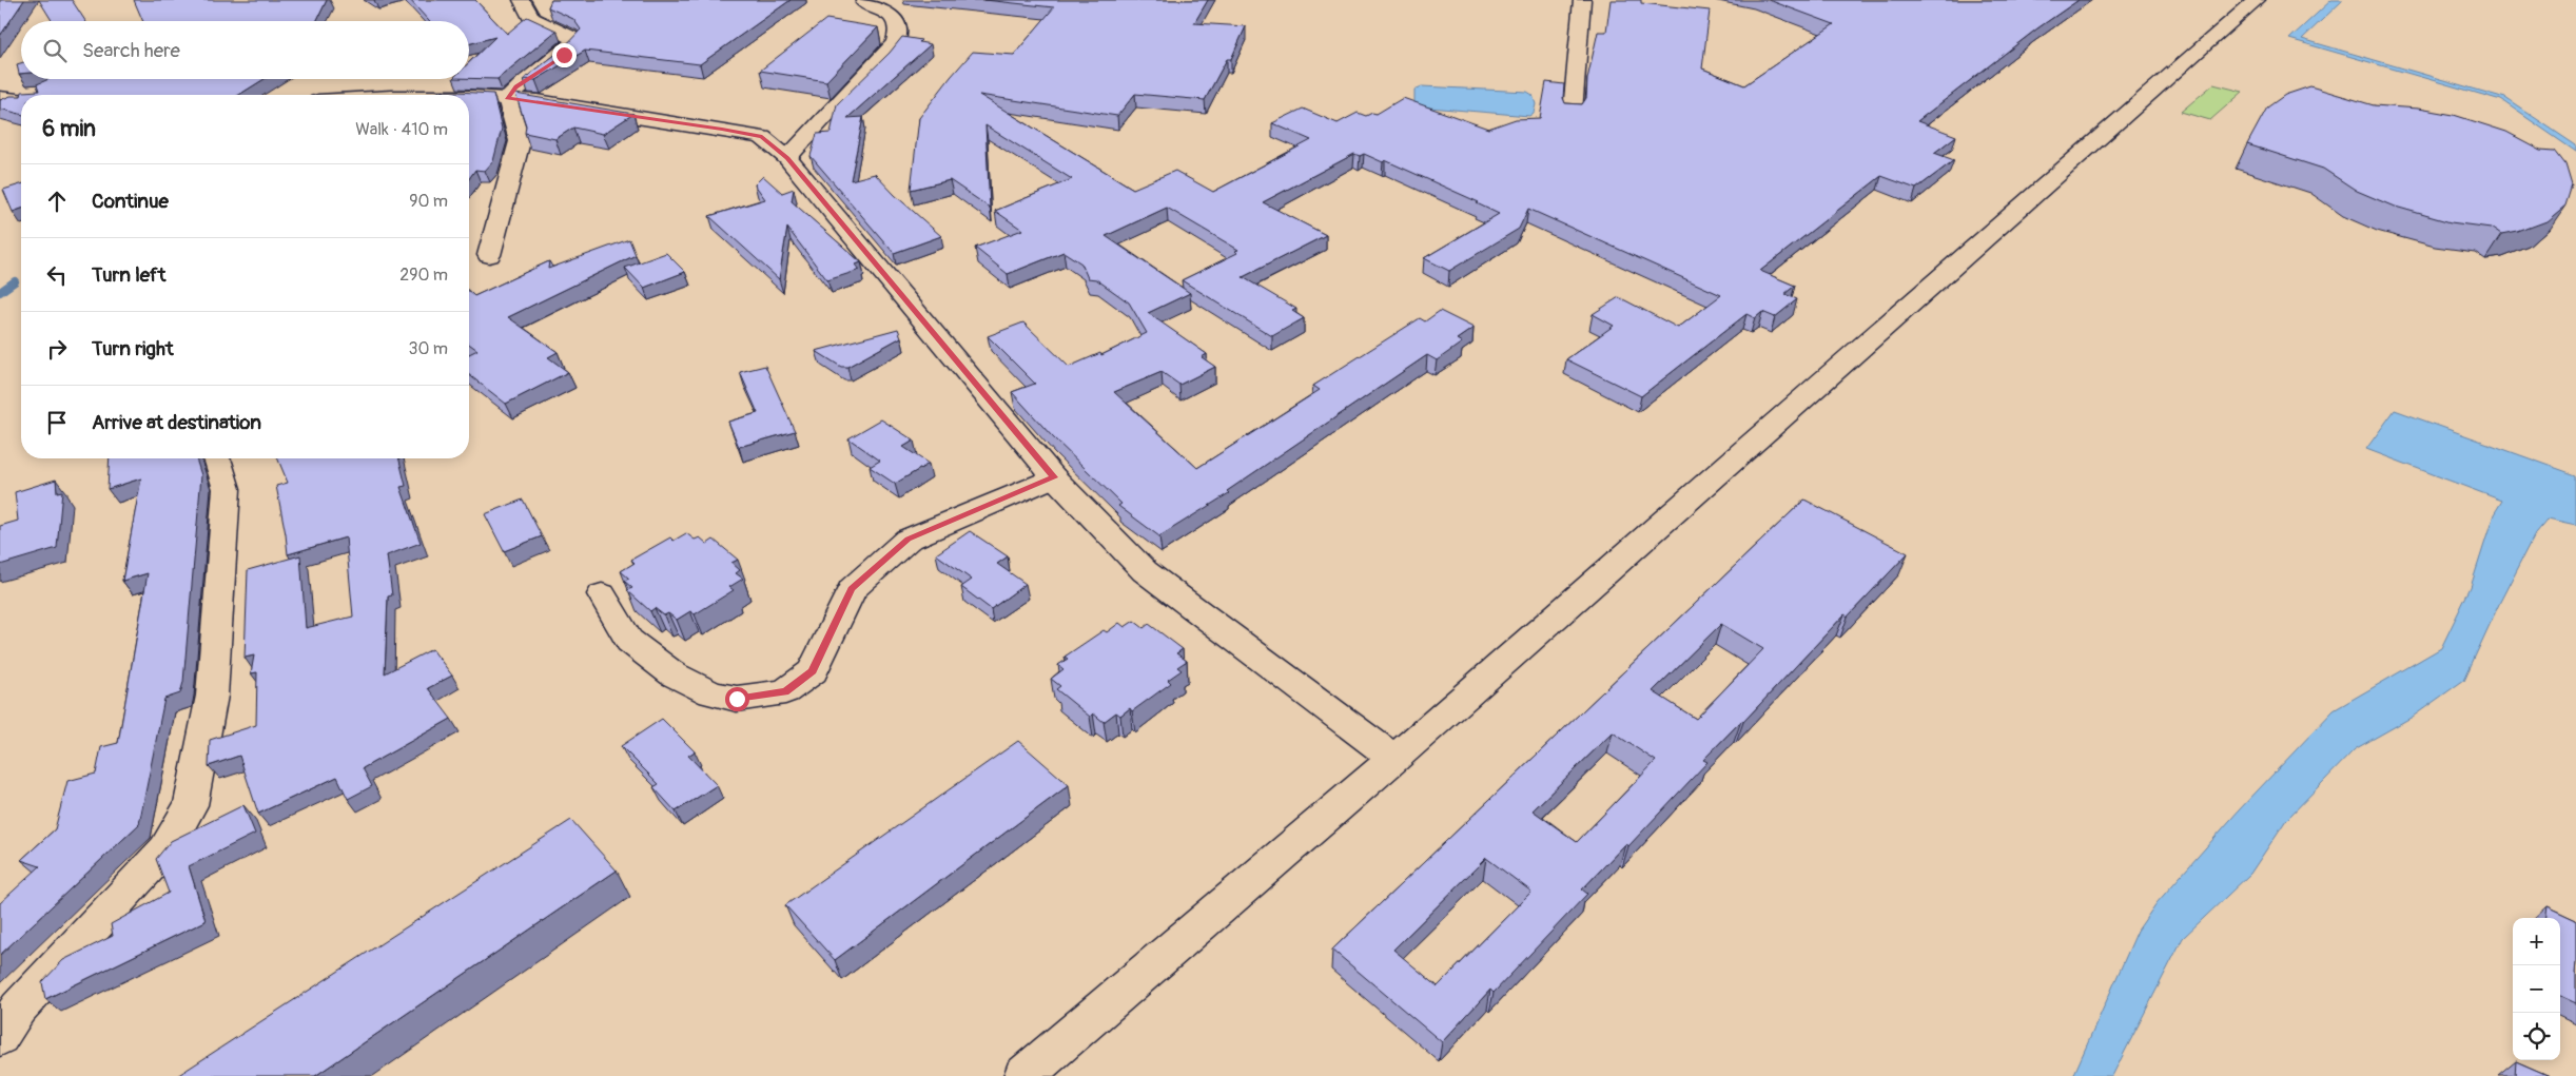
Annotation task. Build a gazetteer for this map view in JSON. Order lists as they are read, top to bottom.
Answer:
{
  "page": {
    "search": "Search here",
    "heading": ["6 min", "Walk · 410 m"],
    "list": [
      ["Continue", "90 m"],
      ["Turn left", "290 m"],
      ["Turn right", "30 m"],
      "Arrive at destination"
    ],
    "map_buttons": ["+", "−"]
  }
}
